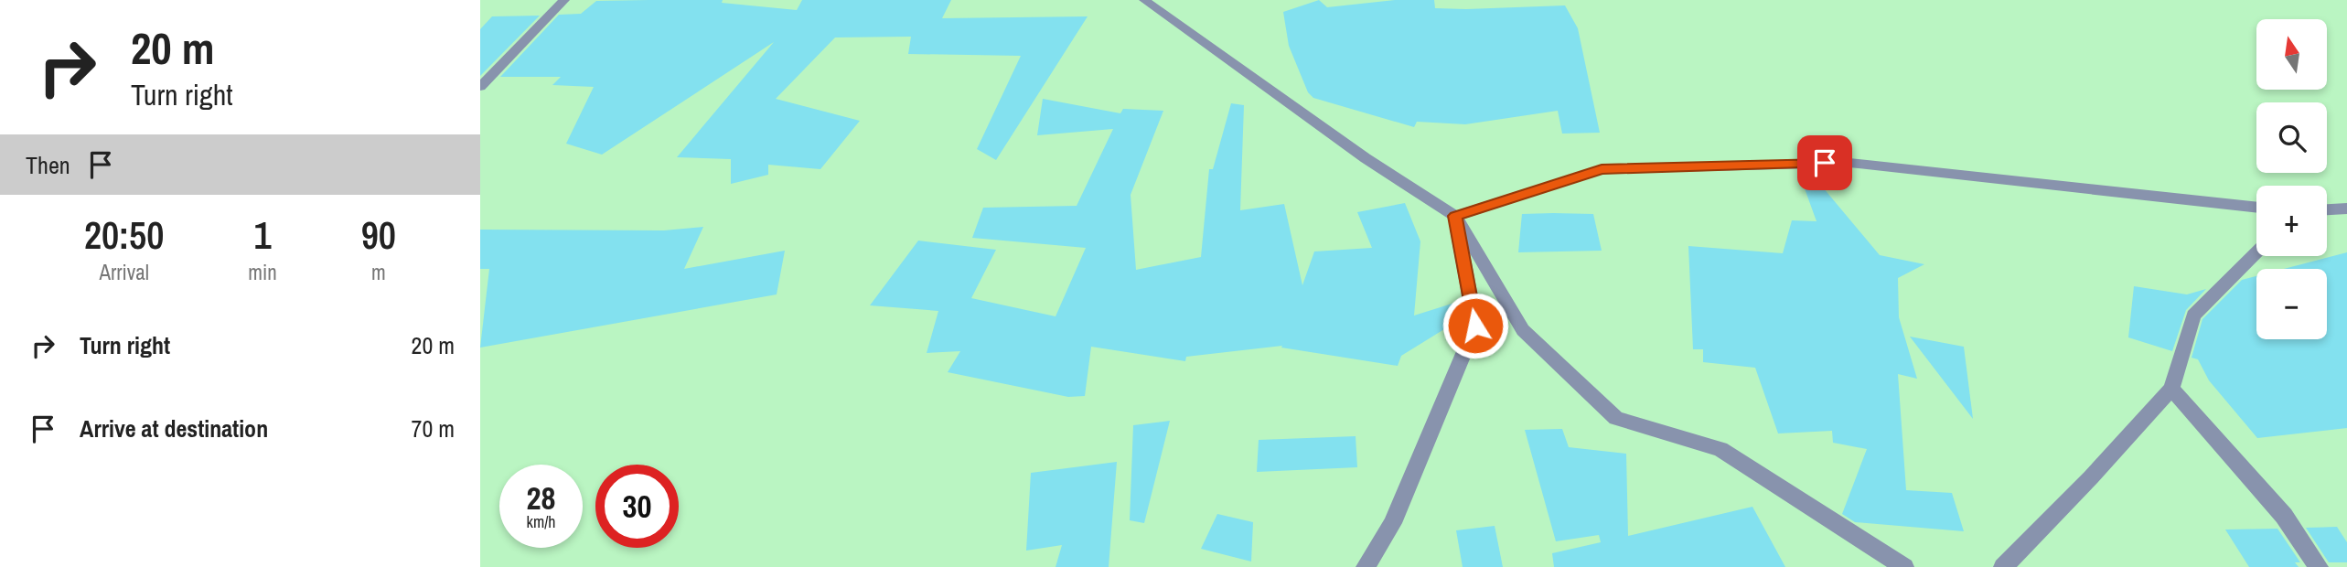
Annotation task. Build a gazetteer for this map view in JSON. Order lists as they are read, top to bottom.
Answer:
{
  "north": "top",
  "page": {
    "turn": ["20 m", "Turn right"],
    "map_buttons": ["+", "−"],
    "then": "Then",
    "eta": [
      "20:50",
      "Arrival",
      "1",
      "min",
      "90",
      "m"
    ],
    "list": [
      {
        "name": "Turn right",
        "value": "20 m"
      },
      {
        "name": "Arrive at destination",
        "value": "70 m"
      }
    ],
    "speed": "28 km/h",
    "limit": "30"
  }
}
